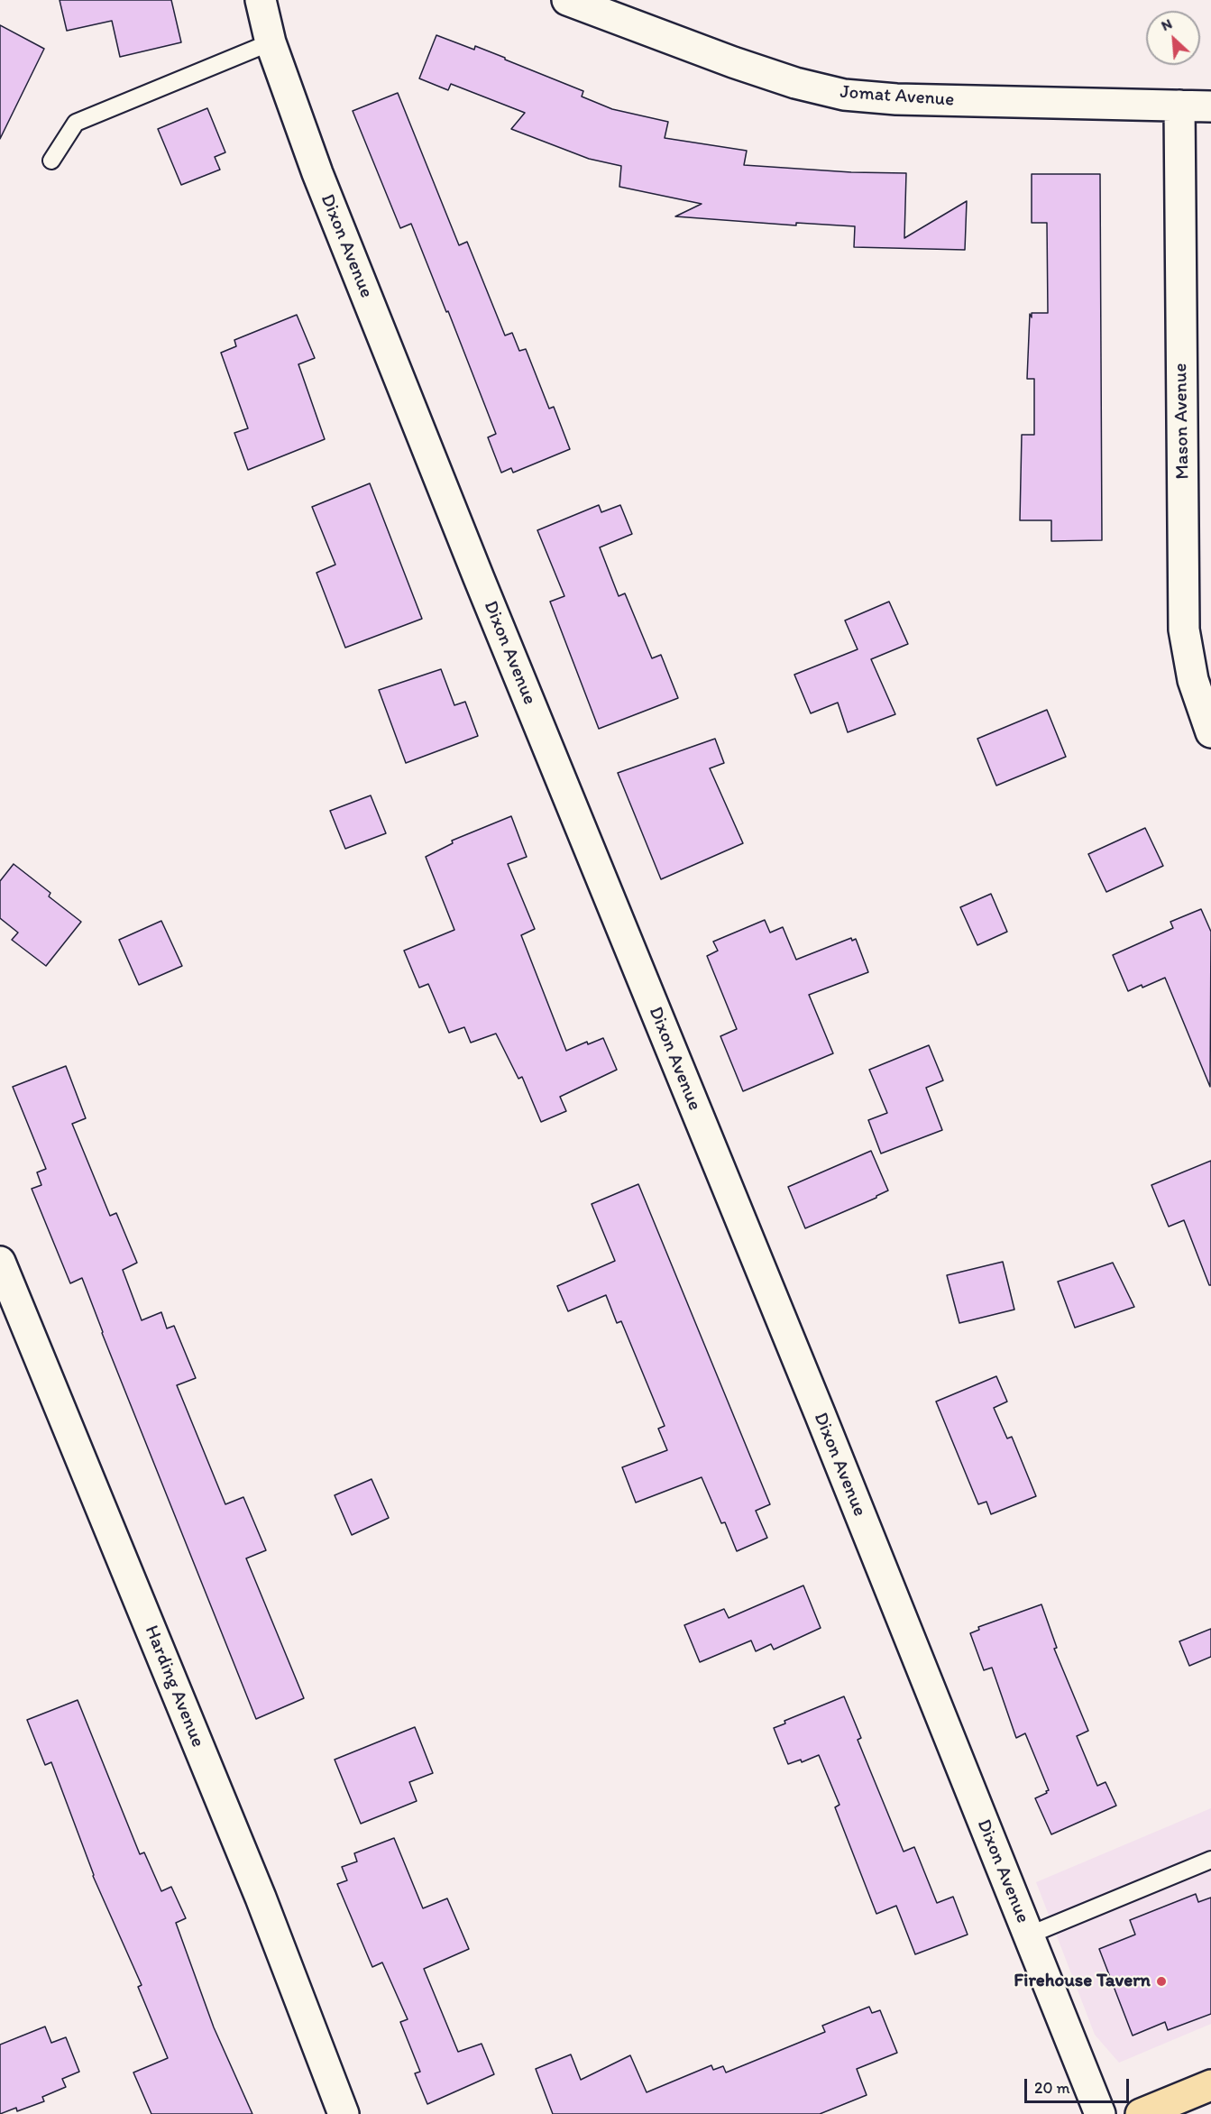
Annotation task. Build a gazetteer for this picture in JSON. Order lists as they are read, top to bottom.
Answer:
{
  "streets": {
    "street": [
      "Jomat Avenue",
      "Dixon Avenue",
      "Mason Avenue",
      "Harding Avenue"
    ]
  },
  "crossings": [
    ["Jomat Avenue", "Mason Avenue"]
  ],
  "places": ["Firehouse Tavern"],
  "scale_bar": "20 m",
  "north": "top left"
}
